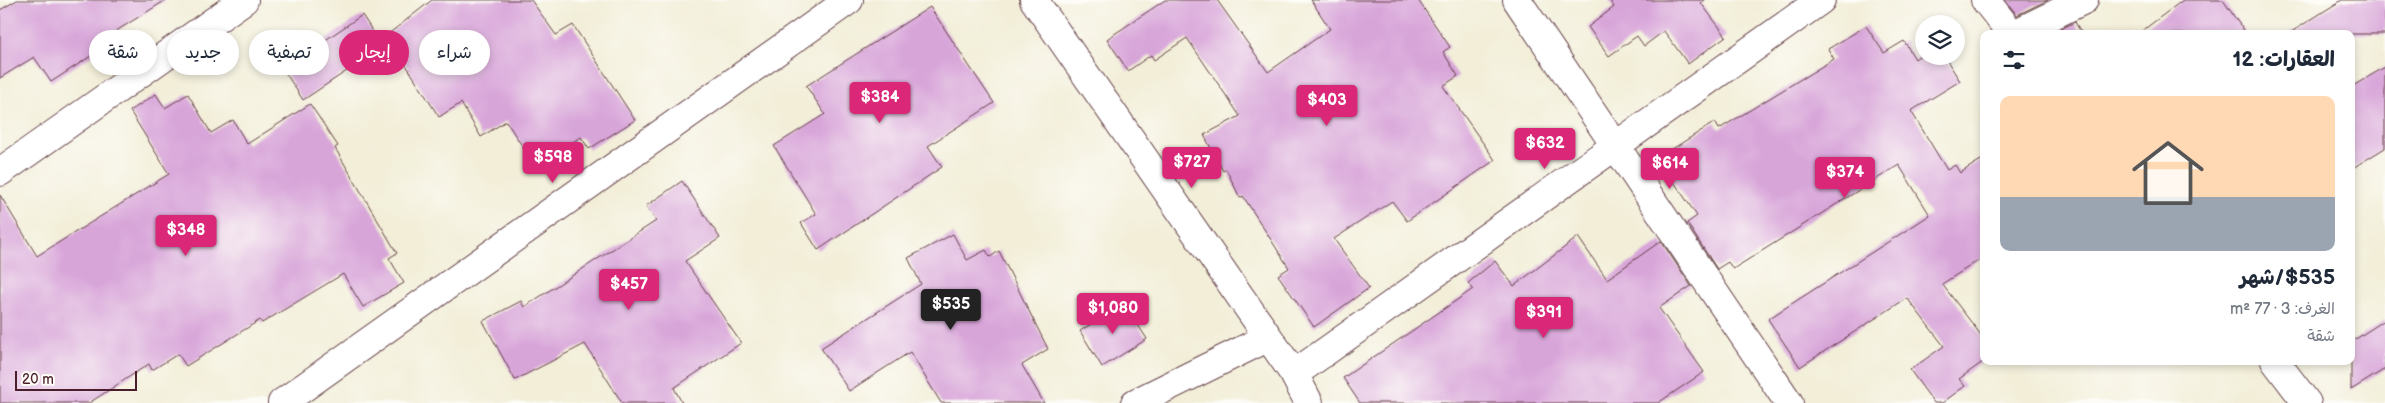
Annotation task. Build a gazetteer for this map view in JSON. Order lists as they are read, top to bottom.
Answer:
{
  "scale_bar": "20 m",
  "page": {
    "chip": [
      "شراء",
      "إيجار",
      "تصفية",
      "جديد",
      "شقة"
    ],
    "heading": "العقارات: 12",
    "price": [
      "$384",
      "$403",
      "$632",
      "$598",
      "$727",
      "$614",
      "$374",
      "$348",
      "$457",
      "$535",
      "$1,080",
      "$391"
    ],
    "list": [
      {
        "name": "$535/شهر",
        "note": "الغرف: 3 · 77 m² · شقة"
      }
    ],
    "scale": "20 m"
  }
}
